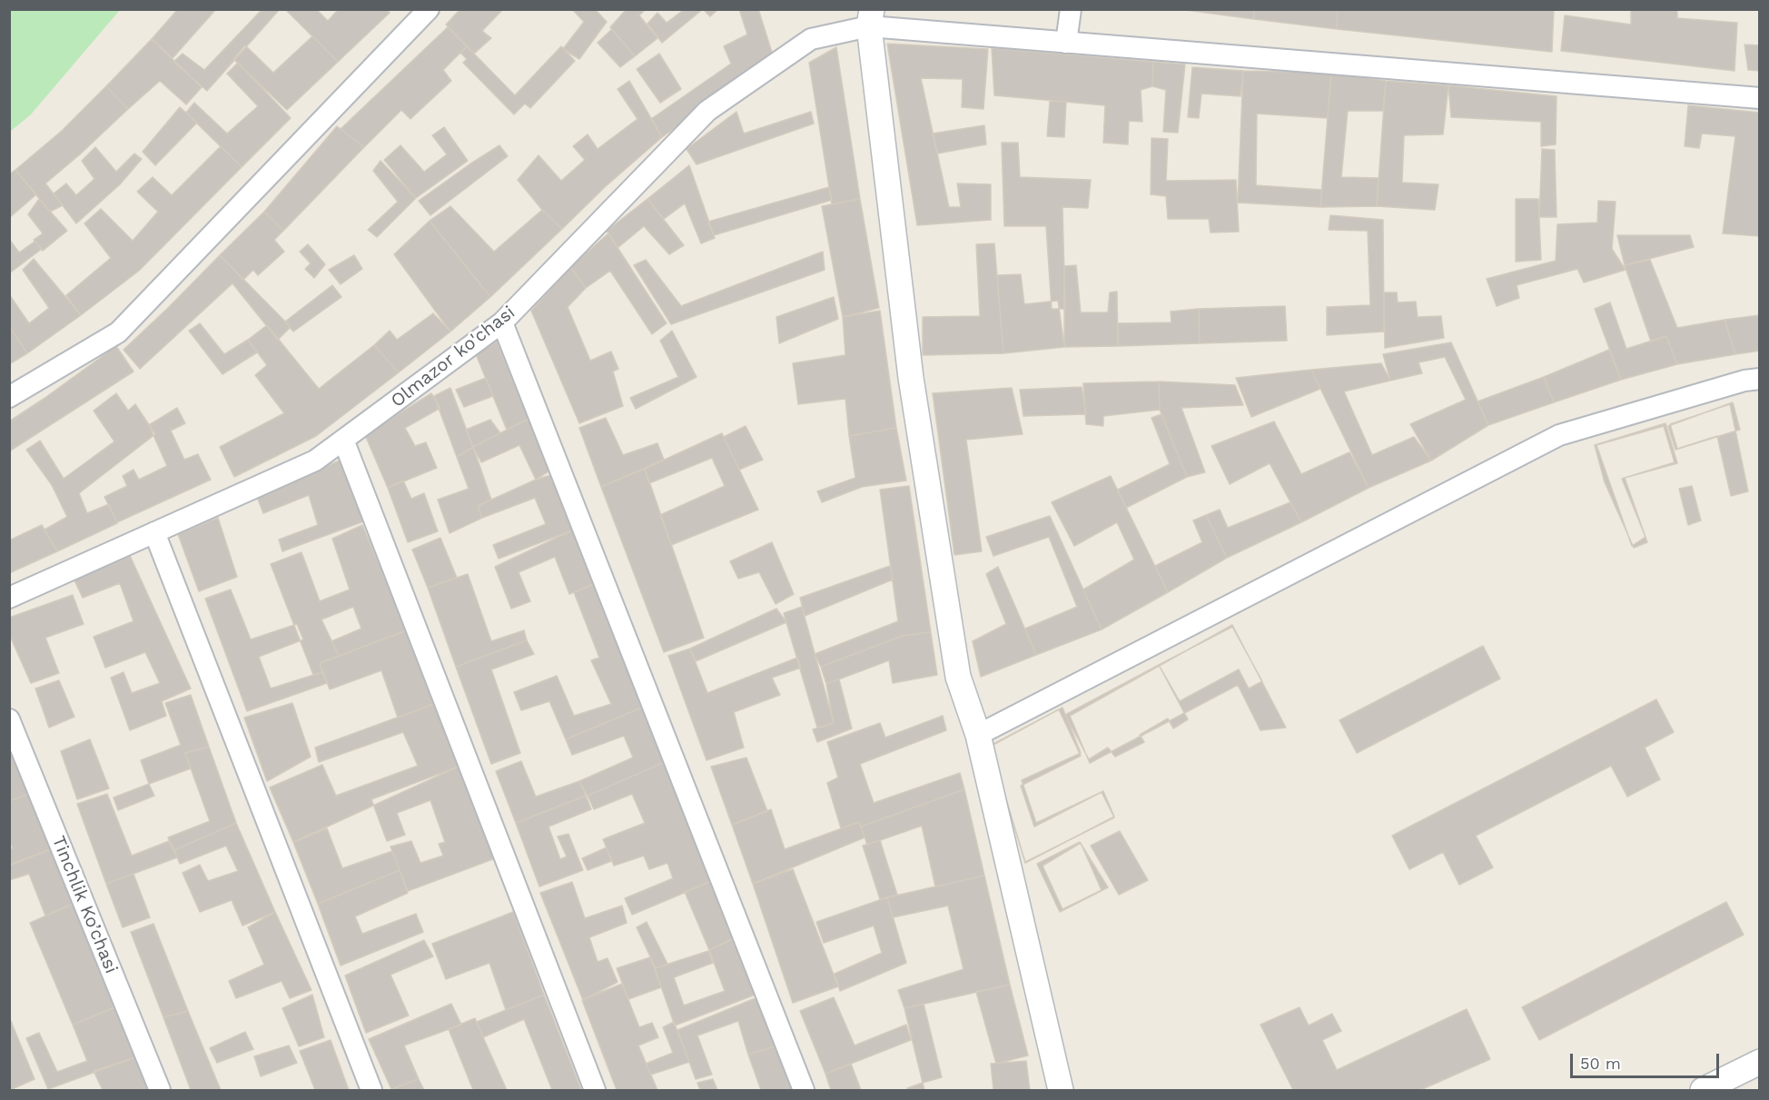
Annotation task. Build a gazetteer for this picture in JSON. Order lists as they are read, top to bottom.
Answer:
{
  "streets": {
    "street": ["Olmazor ko'chasi", "Tinchlik Ko’chasi"]
  },
  "scale_bar": "50 m"
}
